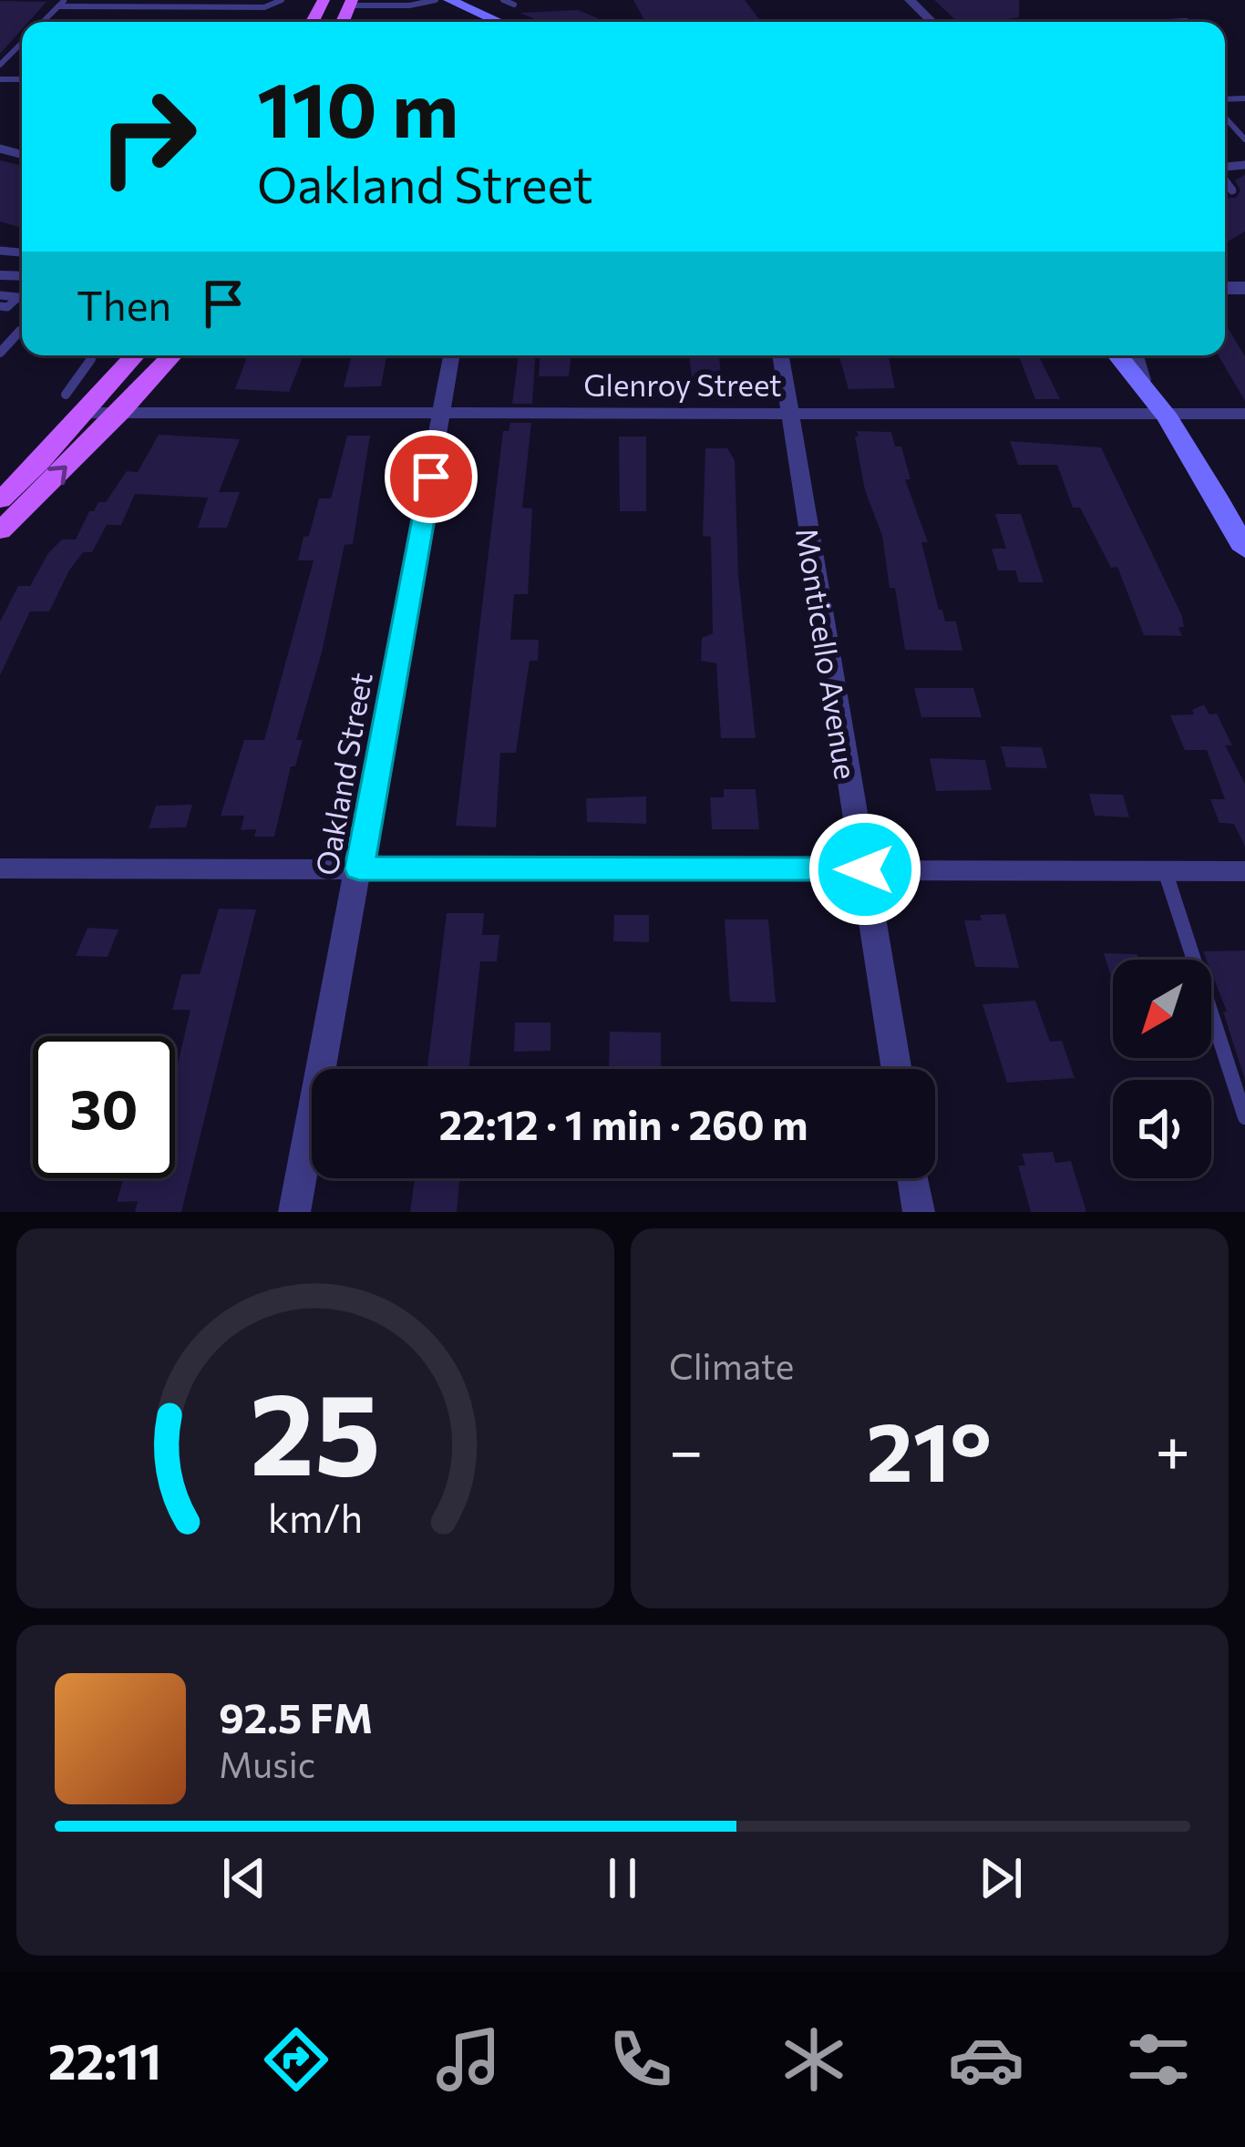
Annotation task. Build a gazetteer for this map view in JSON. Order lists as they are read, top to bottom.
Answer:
{
  "streets": {
    "street": ["Glenroy Street", "Monticello Avenue", "Oakland Street"]
  },
  "crossings": [
    ["Glenroy Street", "Monticello Avenue"],
    ["Glenroy Street", "Oakland Street"]
  ],
  "north": "bottom left",
  "page": {
    "turn": ["110 m", "Oakland Street"],
    "then": "Then",
    "limit": "30",
    "trip": "22:12 · 1 min · 260 m",
    "tile": "Climate",
    "heat": ["−", "21°", "+"],
    "song": ["92.5 FM", "Music"],
    "tabs": "22:11",
    "gauge": ["25", "km/h"]
  }
}
